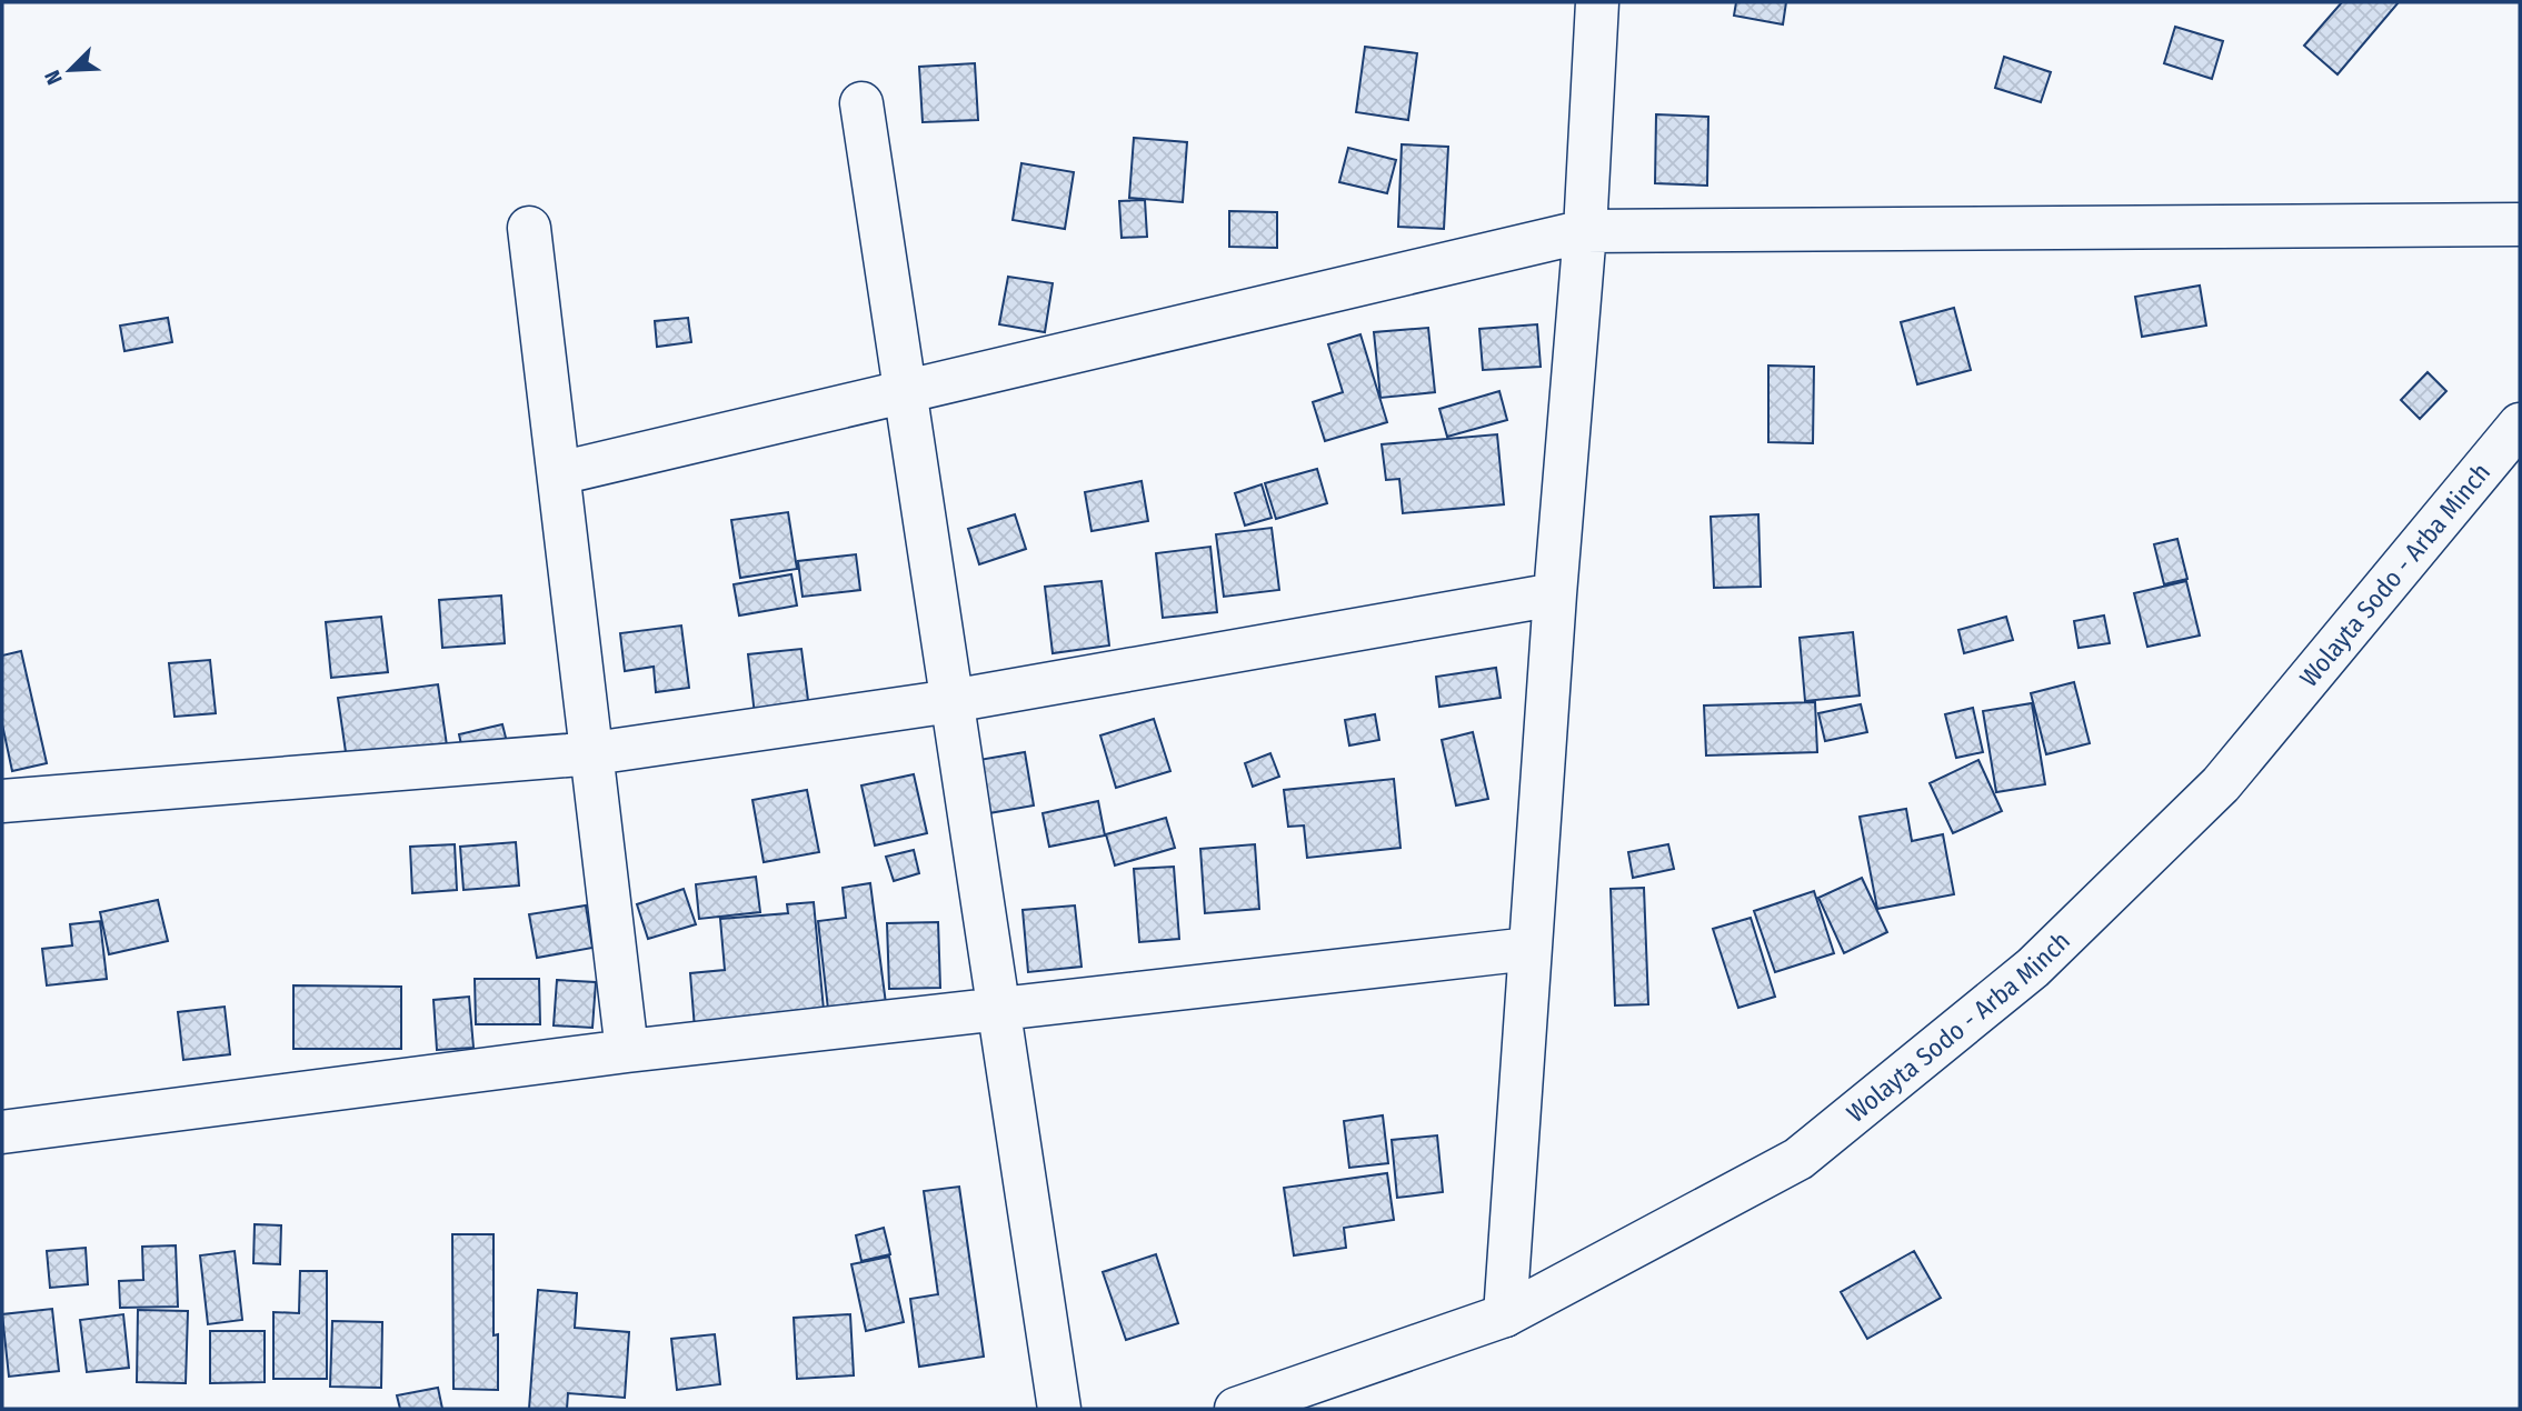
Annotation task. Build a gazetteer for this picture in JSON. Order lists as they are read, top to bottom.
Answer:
{
  "streets": {
    "main road": ["Wolayta Sodo - Arba Minch"]
  },
  "north": "bottom left"
}
